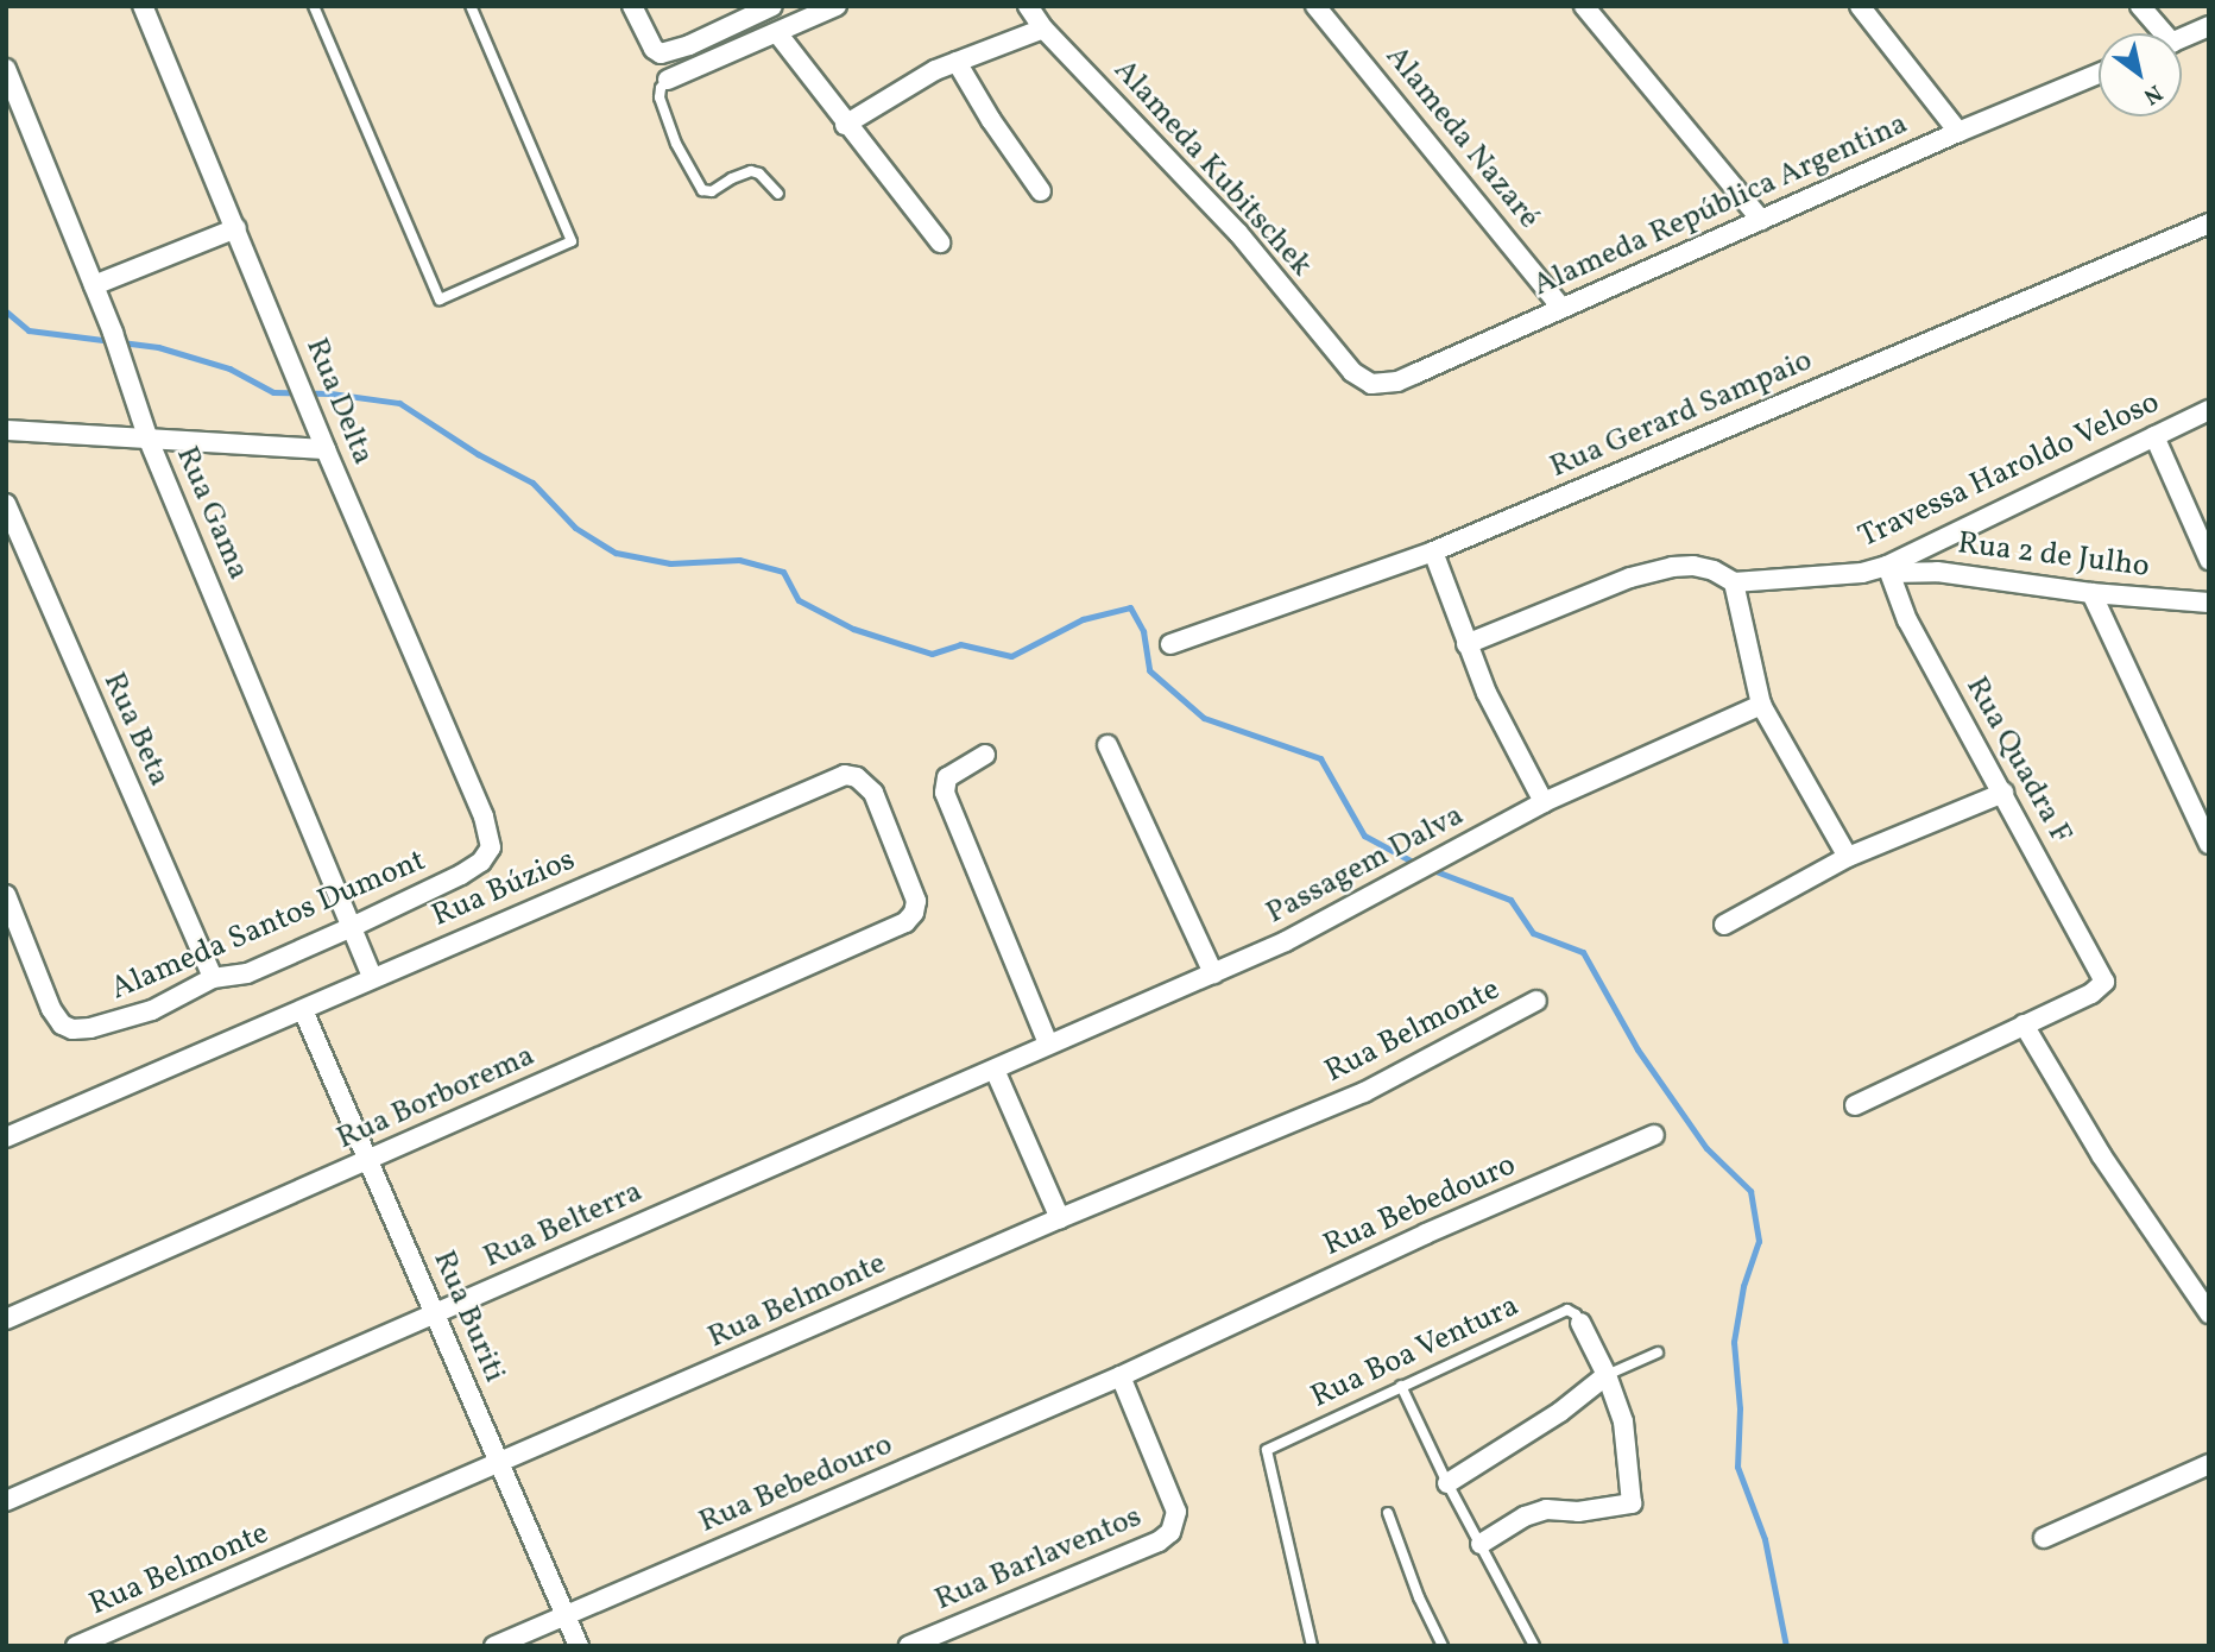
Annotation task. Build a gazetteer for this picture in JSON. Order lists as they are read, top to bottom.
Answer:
{
  "streets": {
    "street": [
      "Alameda Nazaré",
      "Alameda Kubitschek",
      "Alameda República Argentina",
      "Rua Delta",
      "Rua Gerard Sampaio",
      "Travessa Haroldo Veloso",
      "Rua Gama",
      "Rua 2 de Julho",
      "Rua Beta",
      "Rua Quadra F",
      "Passagem Dalva",
      "Rua Búzios",
      "Alameda Santos Dumont",
      "Rua Belmonte",
      "Rua Borborema",
      "Rua Bebedouro",
      "Rua Belterra",
      "Rua Buriti",
      "Rua Barlaventos"
    ],
    "lane": ["Rua Boa Ventura"]
  },
  "crossings": [
    ["Alameda Nazaré", "Alameda República Argentina"],
    ["Alameda Kubitschek", "Alameda República Argentina"],
    ["Rua Delta", "Alameda Santos Dumont"],
    ["Travessa Haroldo Veloso", "Rua 2 de Julho"],
    ["Travessa Haroldo Veloso", "Rua Quadra F"],
    ["Rua Gama", "Rua Búzios"],
    ["Rua Gama", "Alameda Santos Dumont"],
    ["Rua 2 de Julho", "Rua Quadra F"],
    ["Rua Beta", "Alameda Santos Dumont"],
    ["Passagem Dalva", "Rua Belterra"],
    ["Rua Búzios", "Rua Borborema"],
    ["Rua Búzios", "Rua Buriti"],
    ["Rua Belmonte", "Rua Buriti"],
    ["Rua Borborema", "Rua Buriti"],
    ["Rua Bebedouro", "Rua Buriti"],
    ["Rua Bebedouro", "Rua Barlaventos"],
    ["Rua Belterra", "Rua Buriti"]
  ],
  "north": "bottom right"
}
